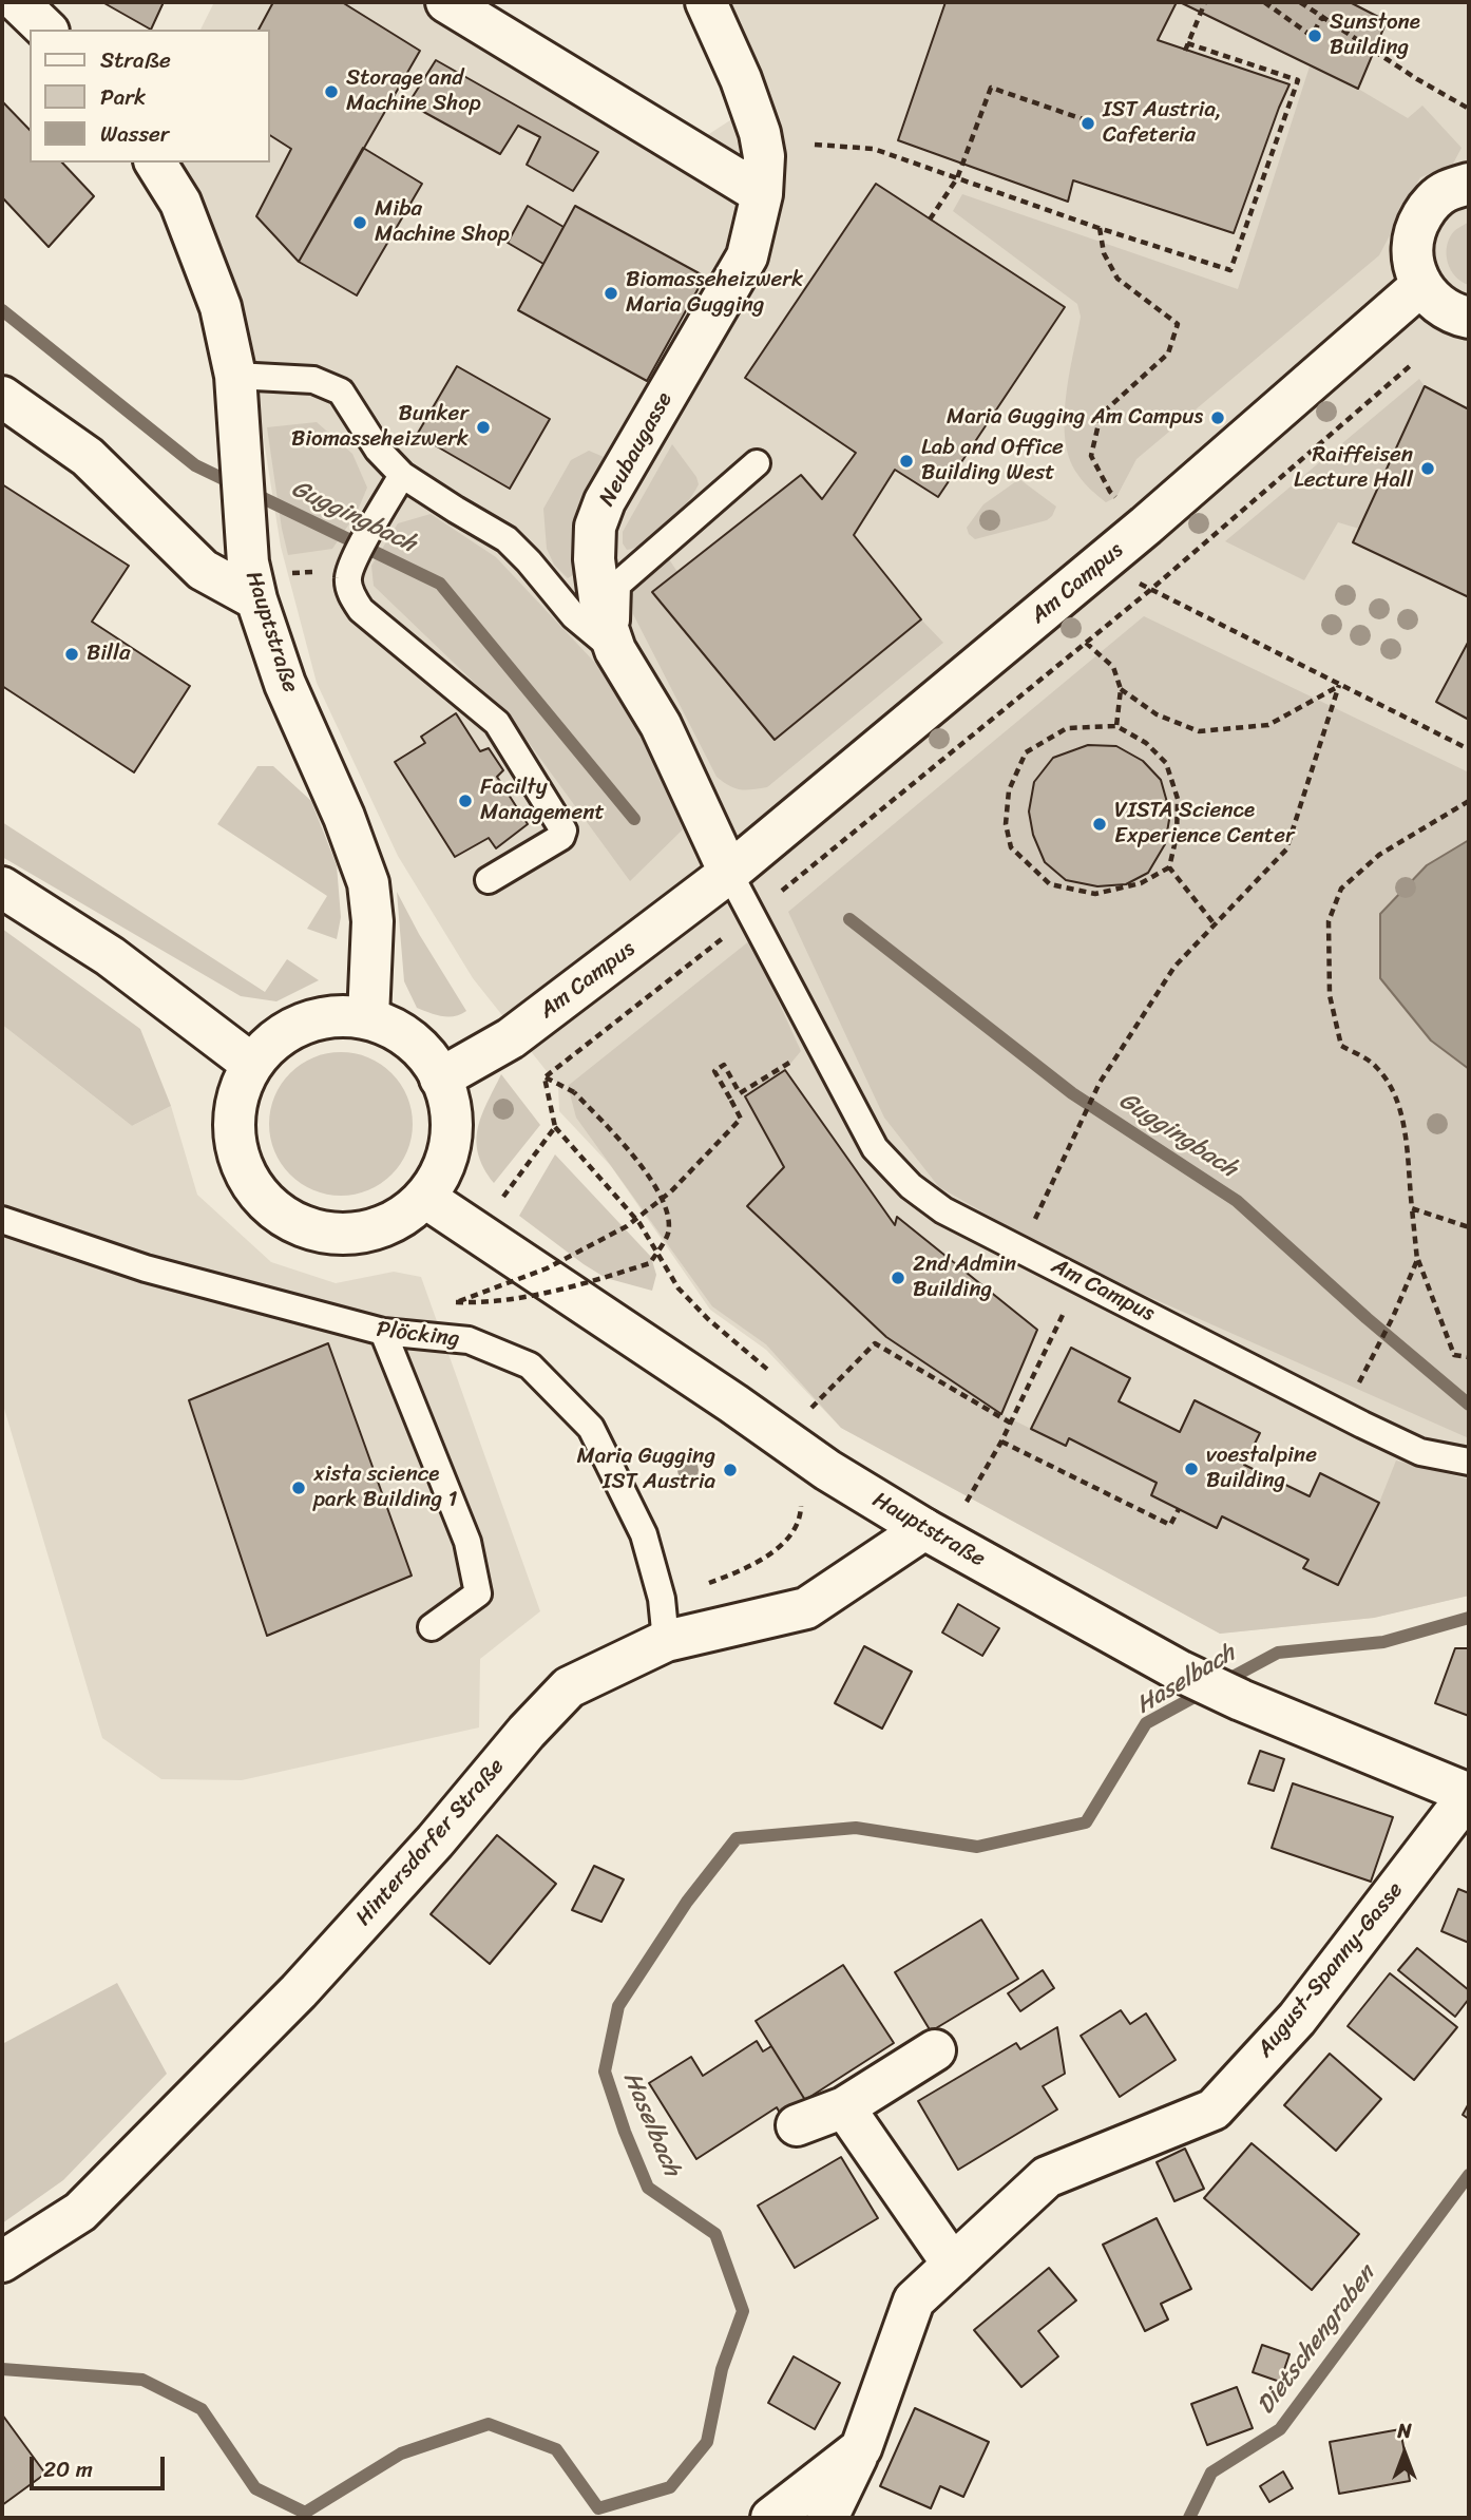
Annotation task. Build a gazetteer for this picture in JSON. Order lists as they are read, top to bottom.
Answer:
{
  "streets": {
    "street": [
      "Neubaugasse",
      "Am Campus",
      "Hauptstraße",
      "Hintersdorfer Straße",
      "August-Spanny-Gasse"
    ],
    "lane": ["Plöcking"]
  },
  "crossings": [
    ["Neubaugasse", "Am Campus"],
    ["Am Campus", "Hauptstraße"],
    ["Hauptstraße", "Hintersdorfer Straße"],
    ["Hauptstraße", "August-Spanny-Gasse"],
    ["Plöcking", "Hintersdorfer Straße"]
  ],
  "water": ["Guggingbach", "Haselbach", "Dietschengraben"],
  "places": [
    "Sunstone Building",
    "Storage and Machine Shop",
    "IST Austria, Cafeteria",
    "Miba Machine Shop",
    "Biomasseheizwerk Maria Gugging",
    "Maria Gugging Am Campus",
    "Bunker Biomasseheizwerk",
    "Lab and Office Building West",
    "Raiffeisen Lecture Hall",
    "Billa",
    "Facilty Management",
    "VISTA Science Experience Center",
    "2nd Admin Building",
    "voestalpine Building",
    "Maria Gugging IST Austria",
    "xista science park Building 1"
  ],
  "legend": ["Straße", "Park", "Wasser"],
  "scale_bar": "20 m",
  "north": "top"
}
